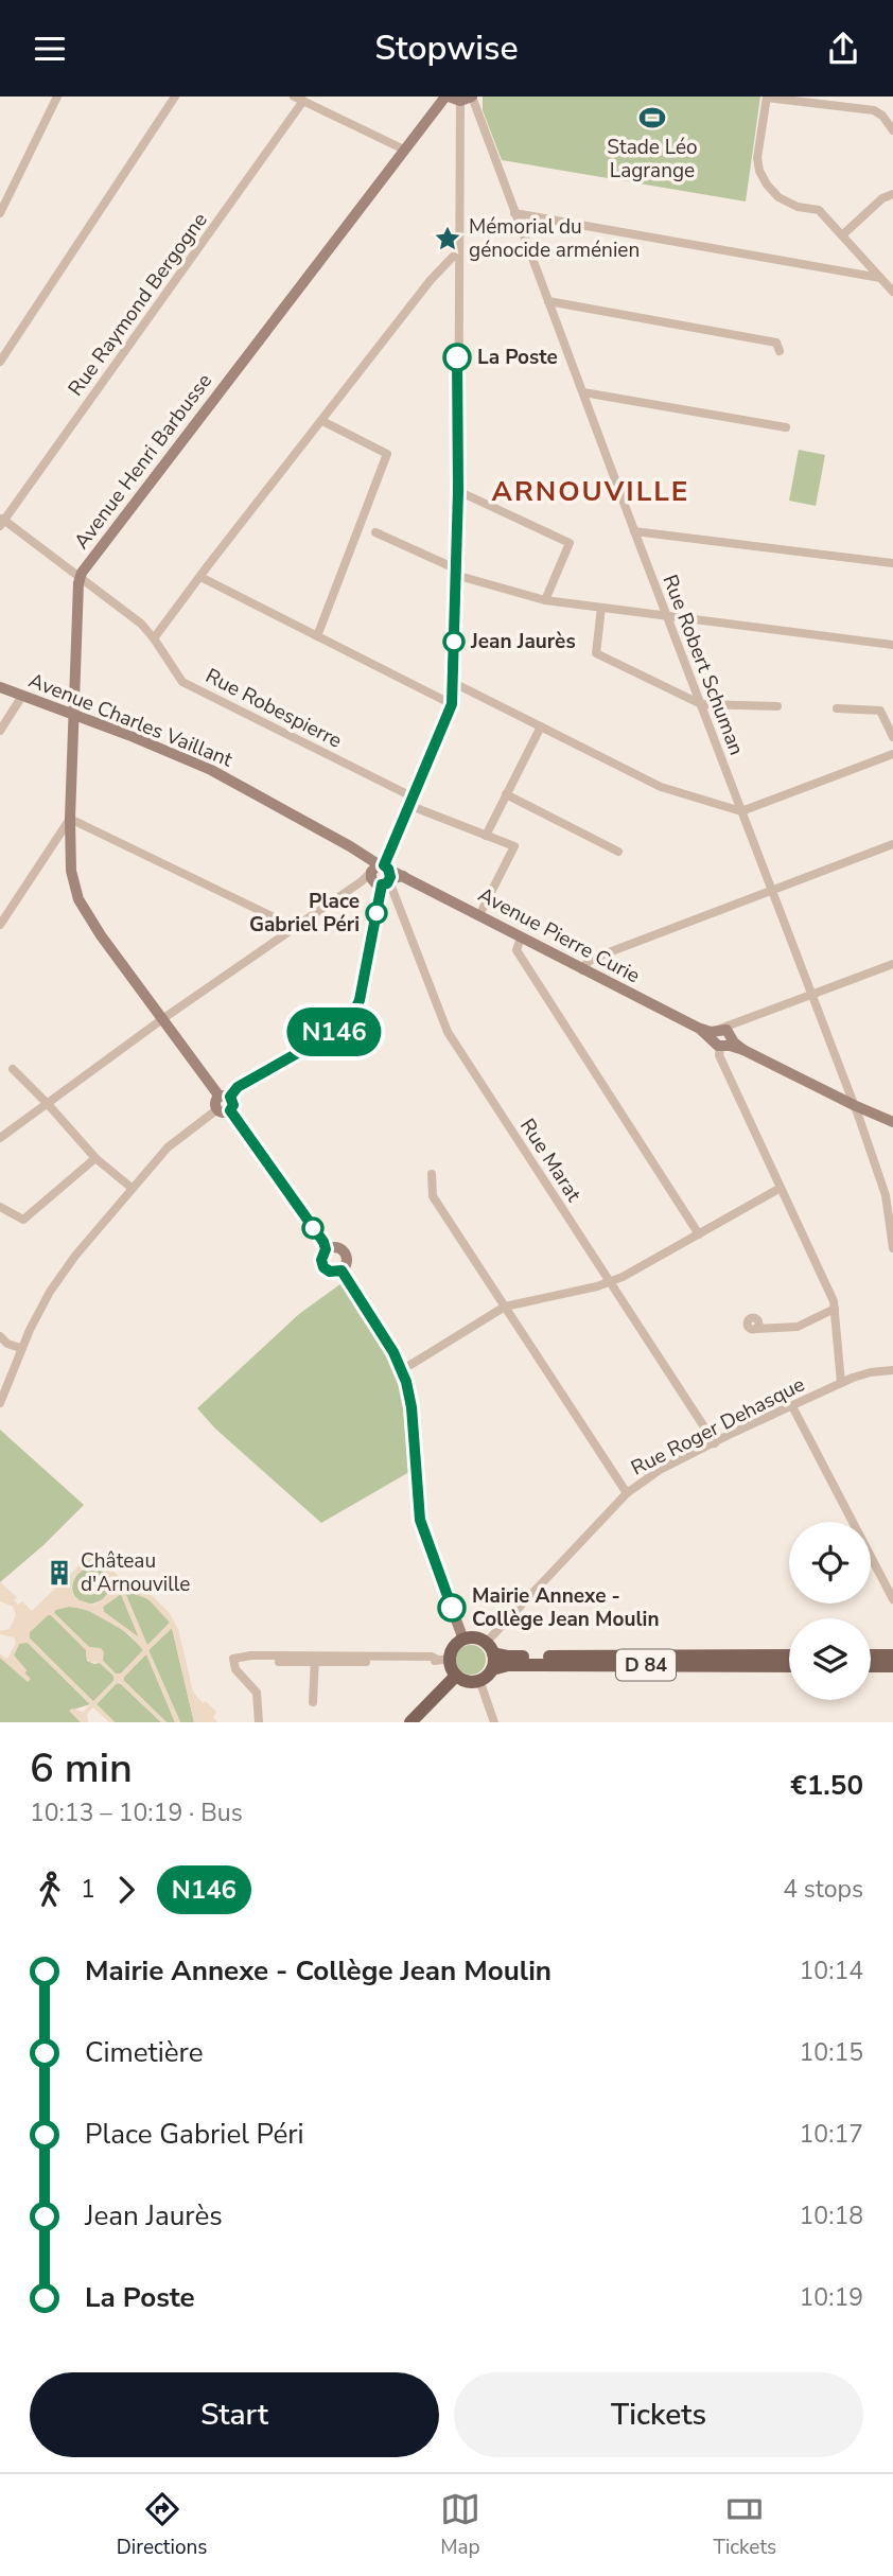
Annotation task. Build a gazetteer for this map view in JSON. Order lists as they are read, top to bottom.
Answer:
{
  "streets": {
    "main road": ["D 84"],
    "street": [
      "Rue Raymond Bergogne",
      "Avenue Henri Barbusse",
      "Rue Robert Schuman",
      "Rue Robespierre",
      "Avenue Charles Vaillant",
      "Avenue Pierre Curie",
      "Rue Marat",
      "Rue Roger Dehasque"
    ]
  },
  "crossings": [
    ["Rue Raymond Bergogne", "Rue Robespierre"],
    ["Avenue Henri Barbusse", "Rue Robert Schuman"],
    ["Avenue Henri Barbusse", "Rue Robespierre"],
    ["Avenue Henri Barbusse", "Avenue Charles Vaillant"],
    ["Rue Robert Schuman", "Avenue Pierre Curie"],
    ["Rue Robespierre", "Avenue Pierre Curie"],
    ["Avenue Charles Vaillant", "Avenue Pierre Curie"],
    ["Avenue Charles Vaillant", "Rue Marat"],
    ["Avenue Pierre Curie", "Rue Marat"],
    ["Rue Marat", "Rue Roger Dehasque"],
    ["Rue Roger Dehasque", "D 84"]
  ],
  "districts": ["ARNOUVILLE"],
  "places": {
    "sports": ["Stade Léo Lagrange"],
    "place": ["Mémorial du génocide arménien"],
    "other": [
      "La Poste",
      "Jean Jaurès",
      "Place Gabriel Péri",
      "Mairie Annexe - Collège Jean Moulin"
    ],
    "building": ["Château d'Arnouville"]
  },
  "lines": ["bus line N146"],
  "page": {
    "header": "Stopwise",
    "on_map": "N146",
    "heading": ["6 min", "10:13 – 10:19 · Bus", "€1.50"],
    "legs": ["1", "N146", "4 stops"],
    "list": [
      {
        "name": "Mairie Annexe - Collège Jean Moulin",
        "value": "10:14"
      },
      {
        "name": "Cimetière",
        "value": "10:15"
      },
      {
        "name": "Place Gabriel Péri",
        "value": "10:17"
      },
      {
        "name": "Jean Jaurès",
        "value": "10:18"
      },
      {
        "name": "La Poste",
        "value": "10:19"
      }
    ],
    "buttons": ["Start", "Tickets"],
    "tabs": ["Directions", "Map", "Tickets"]
  }
}
